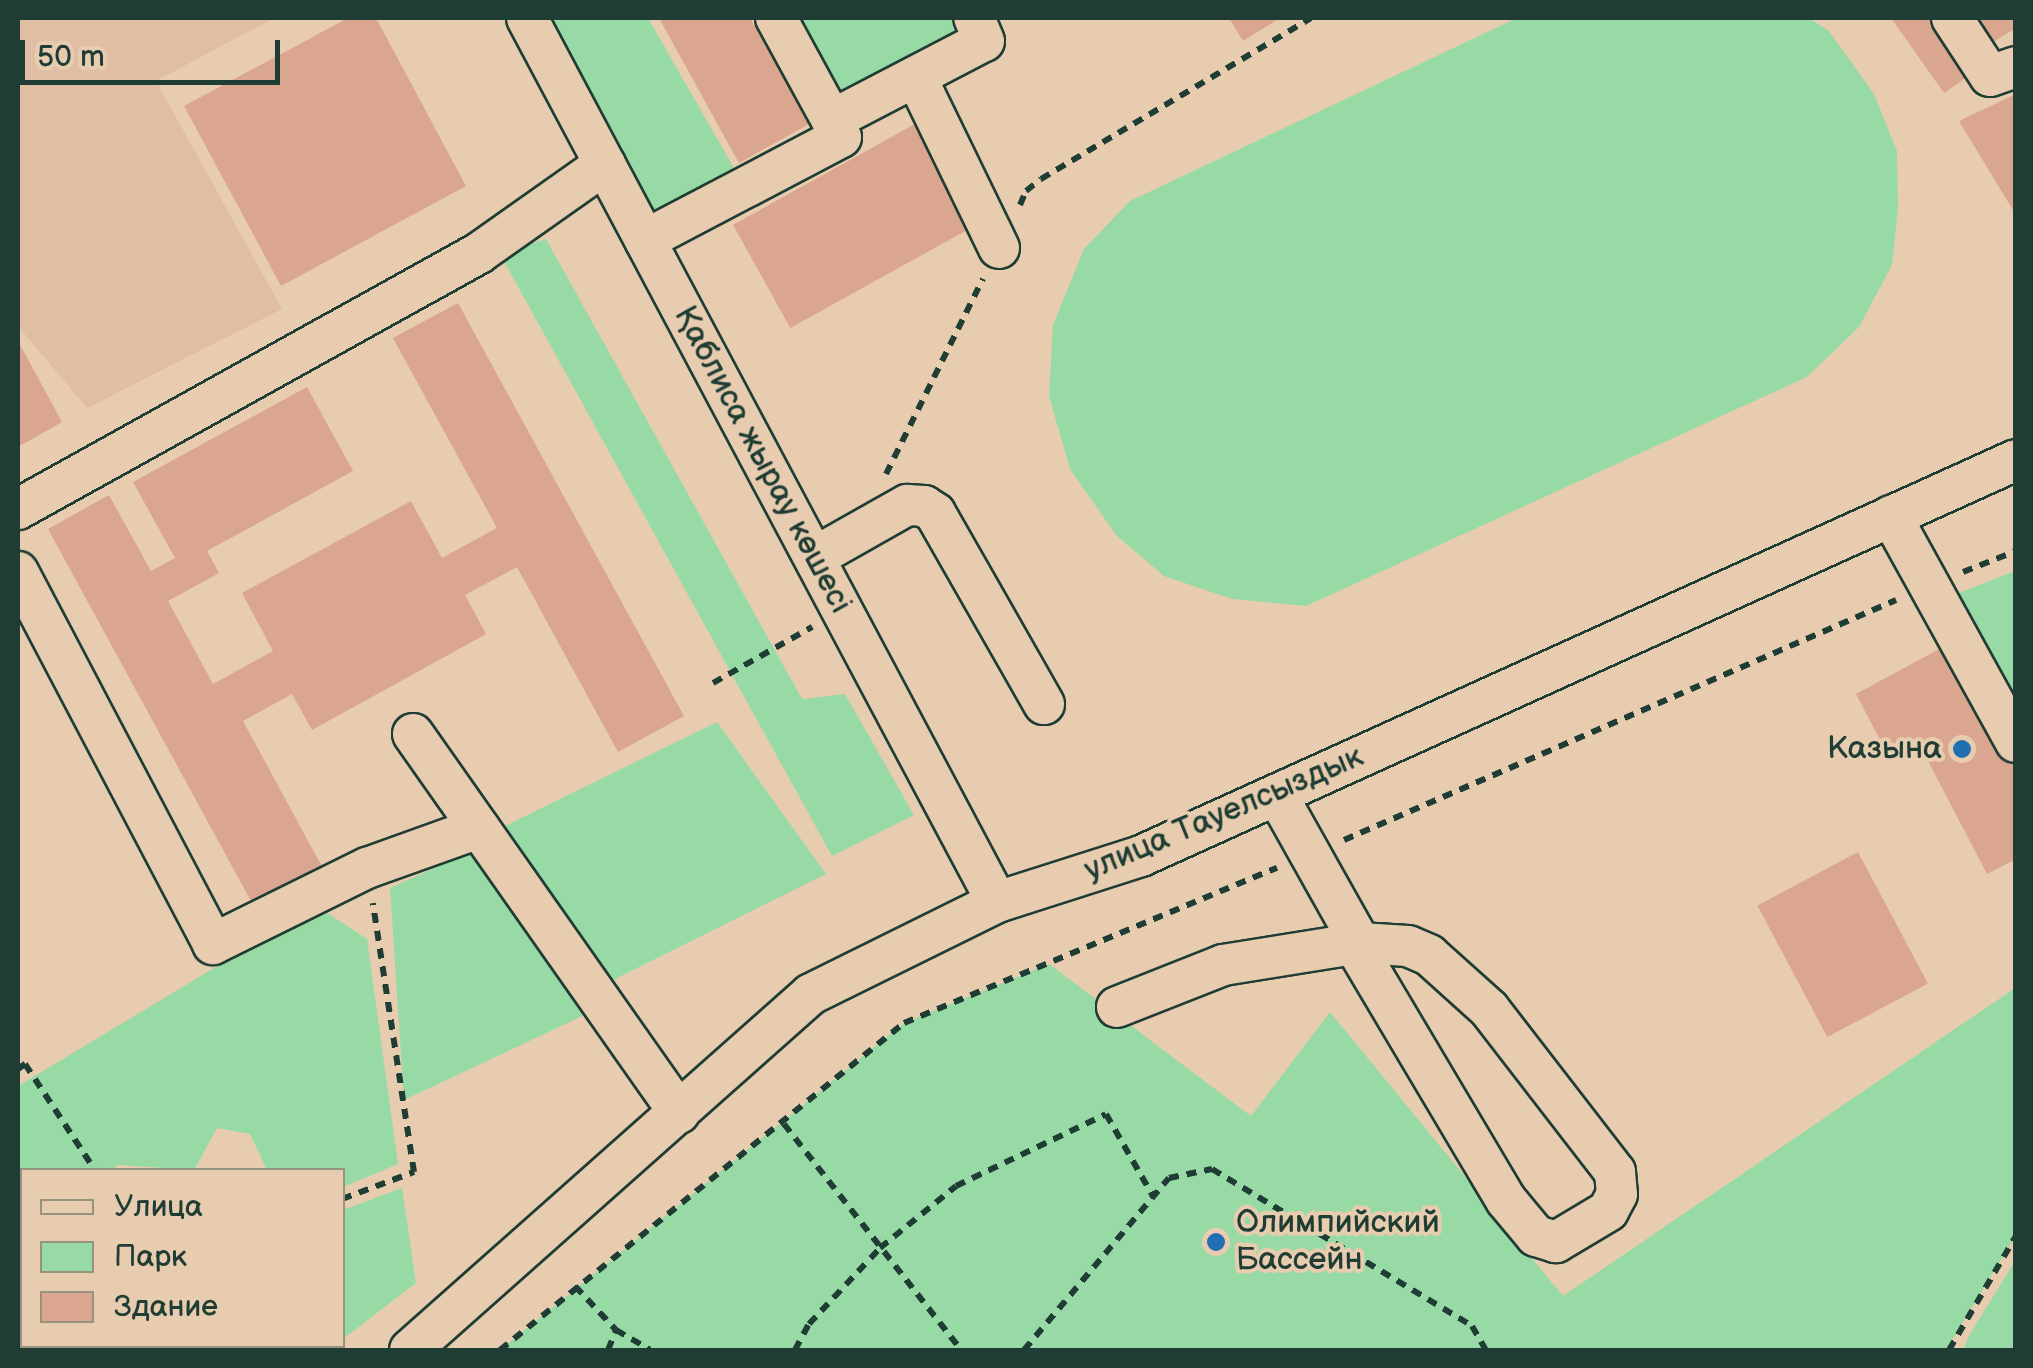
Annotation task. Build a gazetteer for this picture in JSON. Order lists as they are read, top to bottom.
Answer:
{
  "streets": {
    "street": ["Қаблиса жырау көшесі", "улица Тауелсыздык"]
  },
  "crossings": [
    ["Қаблиса жырау көшесі", "улица Тауелсыздык"]
  ],
  "places": ["Казына", "Олимпийский Бассейн"],
  "legend": ["Улица", "Парк", "Здание"],
  "scale_bar": "50 m"
}
